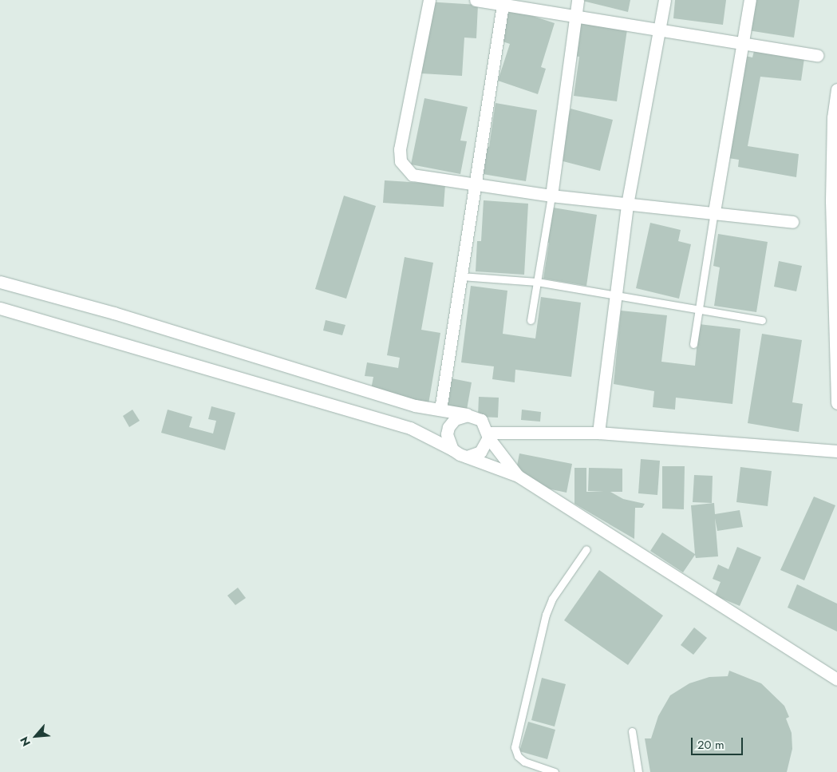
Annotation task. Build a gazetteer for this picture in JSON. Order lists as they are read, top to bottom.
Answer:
{
  "scale_bar": "20 m",
  "north": "bottom left"
}
